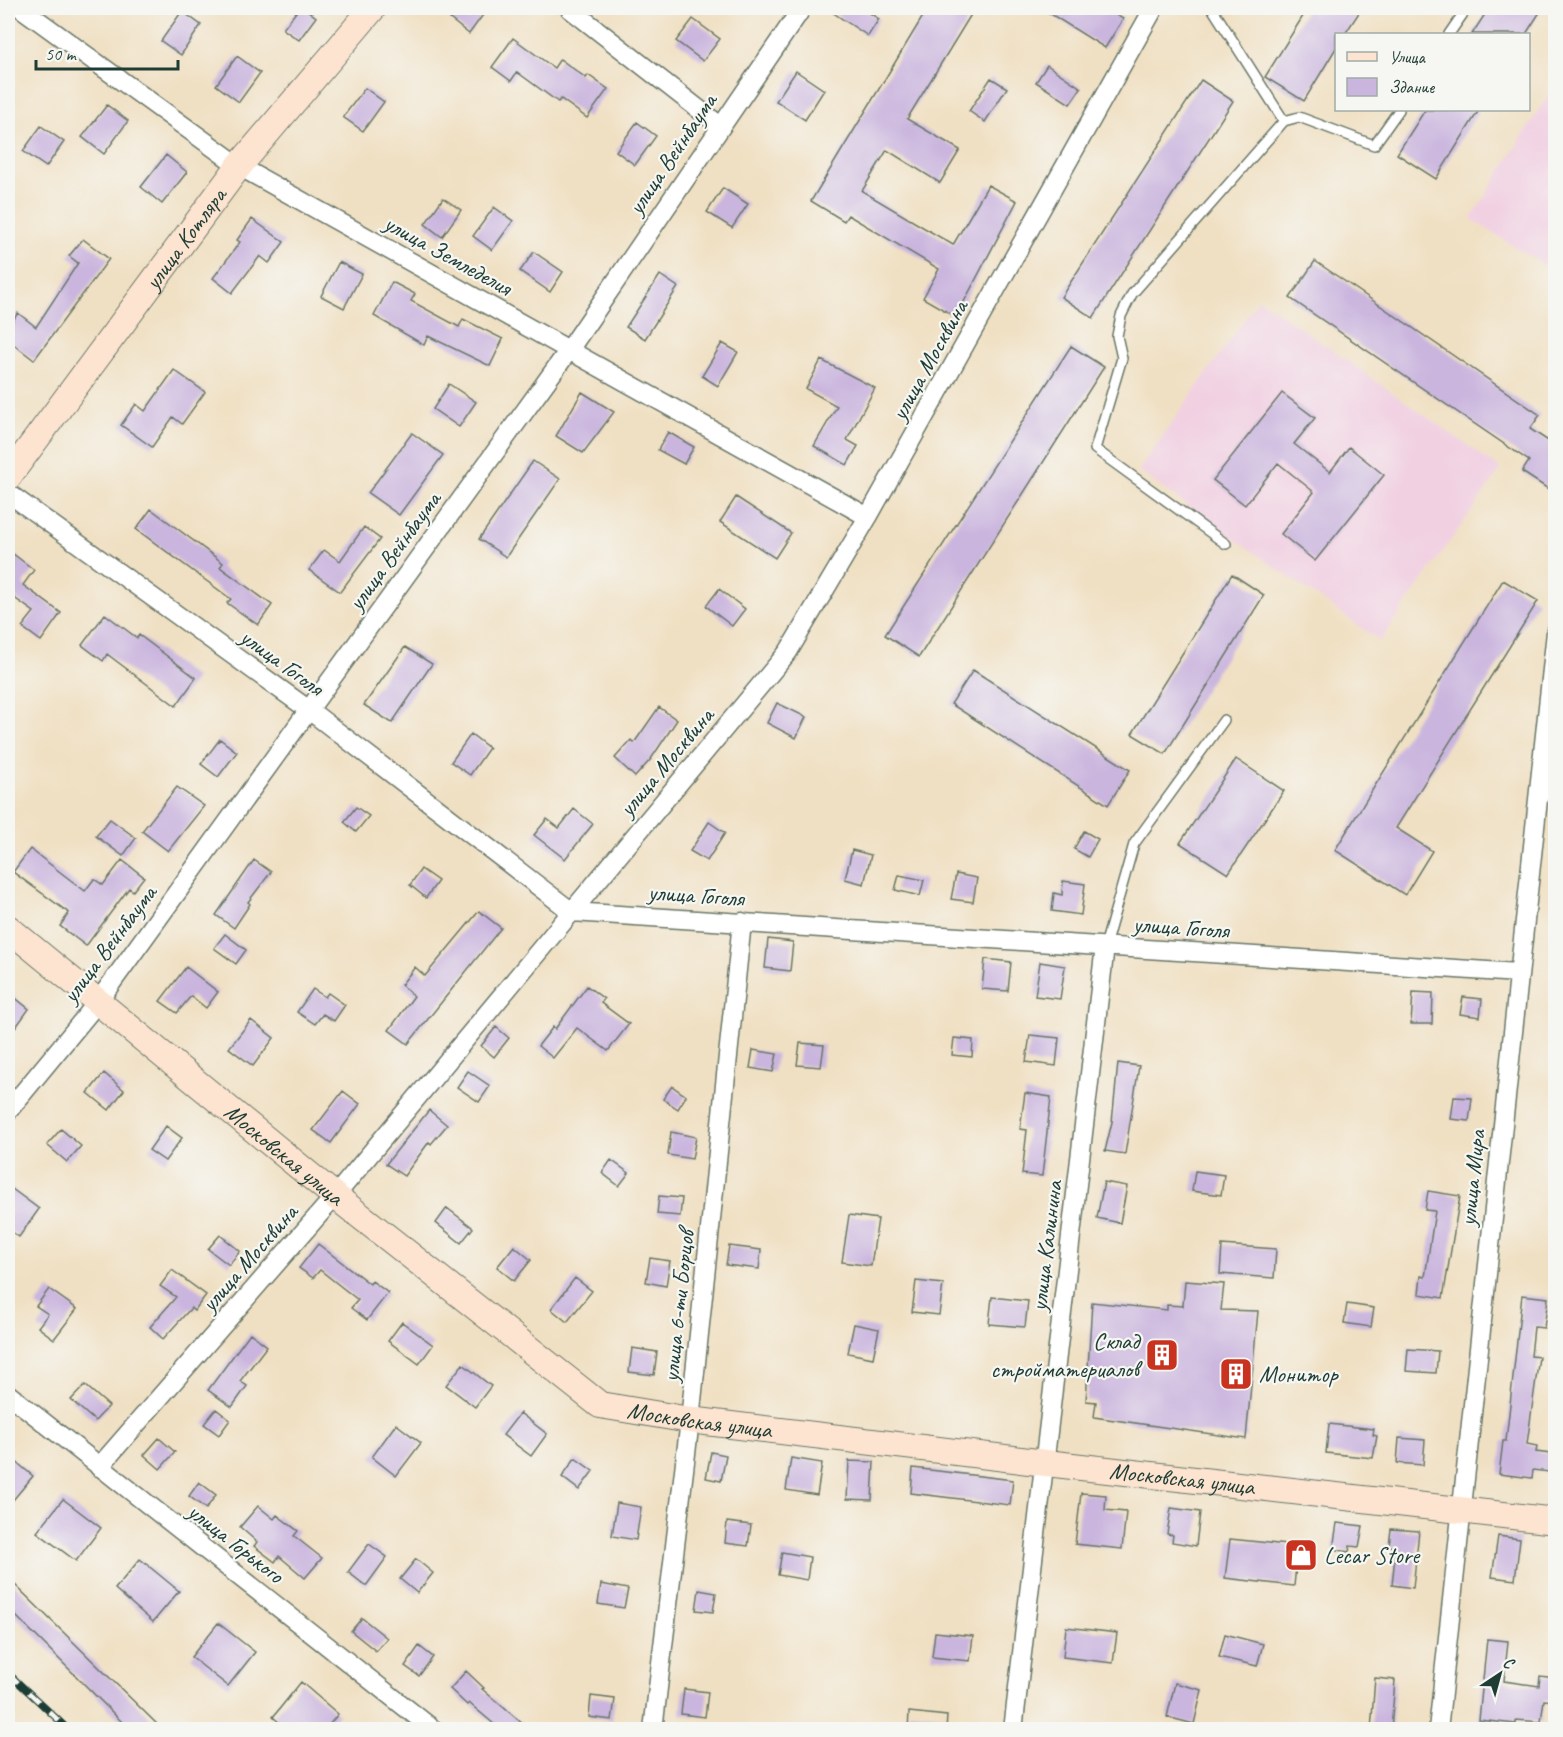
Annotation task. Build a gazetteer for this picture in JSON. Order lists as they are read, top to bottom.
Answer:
{
  "streets": {
    "street": [
      "улица Вейнбаума",
      "улица Котляра",
      "улица Земледелия",
      "улица Москвина",
      "улица Гоголя",
      "Московская улица",
      "улица Мира",
      "улица Калинина",
      "улица 6-ти Борцов",
      "улица Горького"
    ]
  },
  "crossings": [
    ["улица Вейнбаума", "улица Земледелия"],
    ["улица Вейнбаума", "улица Гоголя"],
    ["улица Вейнбаума", "Московская улица"],
    ["улица Котляра", "улица Земледелия"],
    ["улица Земледелия", "улица Москвина"],
    ["улица Москвина", "улица Гоголя"],
    ["улица Москвина", "Московская улица"],
    ["улица Москвина", "улица Горького"],
    ["улица Гоголя", "улица Мира"],
    ["улица Гоголя", "улица Калинина"],
    ["улица Гоголя", "улица 6-ти Борцов"],
    ["Московская улица", "улица Мира"],
    ["Московская улица", "улица Калинина"],
    ["Московская улица", "улица 6-ти Борцов"]
  ],
  "places": {
    "building": ["Склад стройматериалов", "Монитор"],
    "shop": ["Lecar Store"]
  },
  "legend": ["Улица", "Здание"],
  "scale_bar": "50 m",
  "north": "top right"
}
